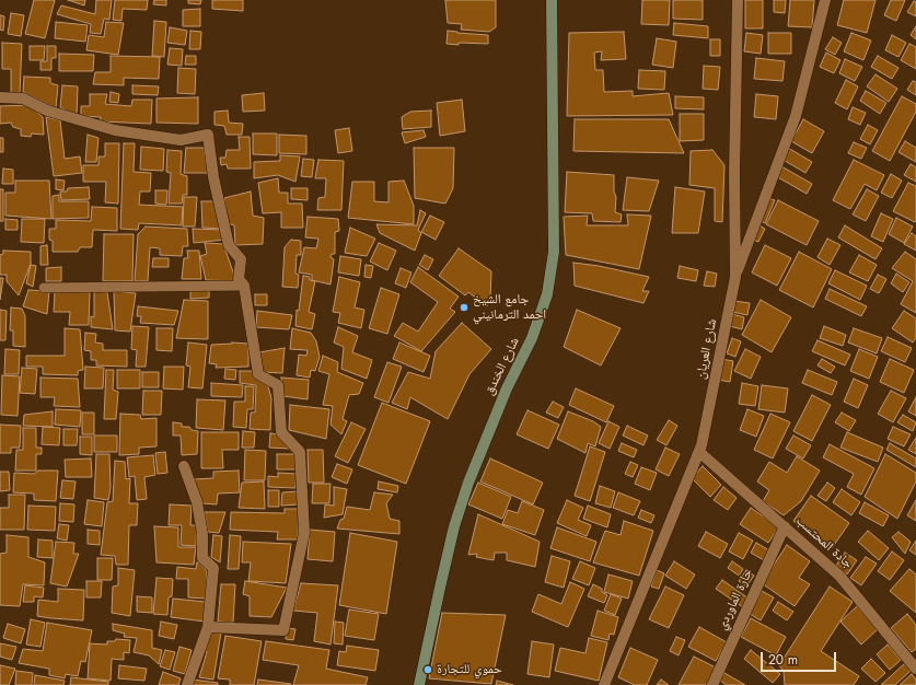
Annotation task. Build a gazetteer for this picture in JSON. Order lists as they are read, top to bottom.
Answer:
{
  "streets": {
    "main road": ["شارع الخندق"],
    "street": ["شارع العريان", "جادة المحتسب", "حارة الماوردي"]
  },
  "crossings": [
    ["شارع العريان", "جادة المحتسب"],
    ["جادة المحتسب", "حارة الماوردي"]
  ],
  "places": ["جامع الشيخ احمد الترمانيني", "حموي للتجارة"],
  "scale_bar": "20 m"
}
